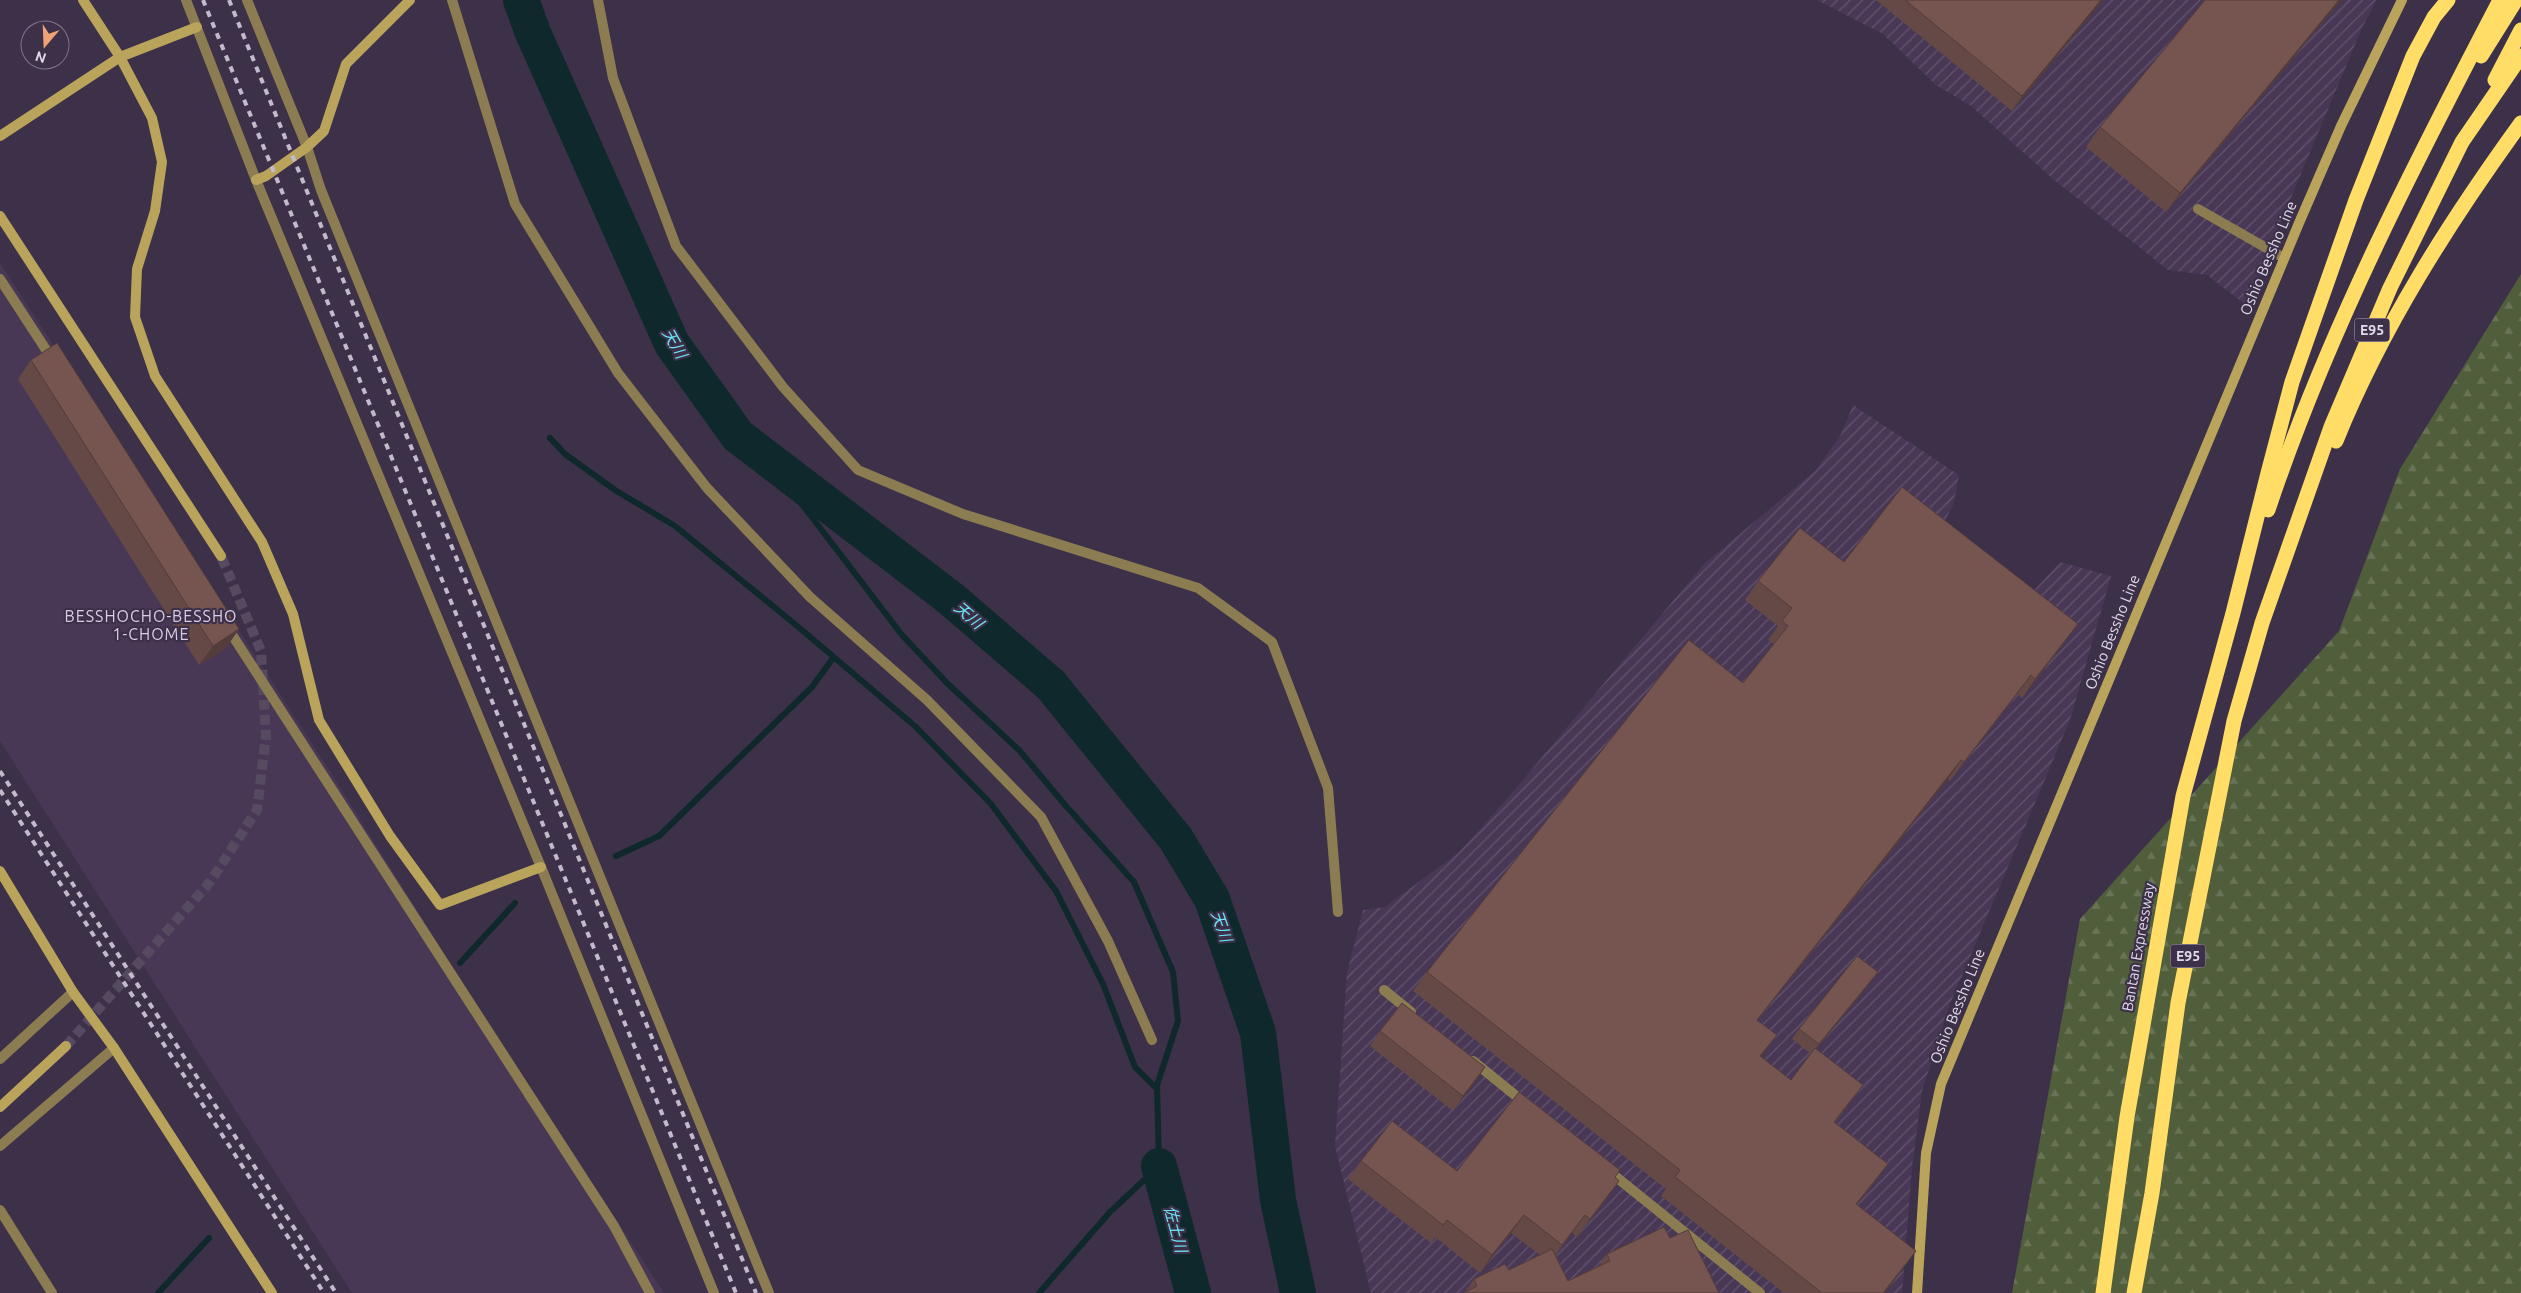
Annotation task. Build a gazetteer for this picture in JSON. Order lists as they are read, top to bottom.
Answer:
{
  "streets": {
    "highway": ["E95", "Bantan Expressway"],
    "street": ["Oshio Bessho Line"]
  },
  "crossings": [
    ["E95", "Bantan Expressway"]
  ],
  "districts": ["BESSHOCHO-BESSHO 1-CHOME"],
  "water": ["天川", "佐土川"],
  "north": "bottom"
}
